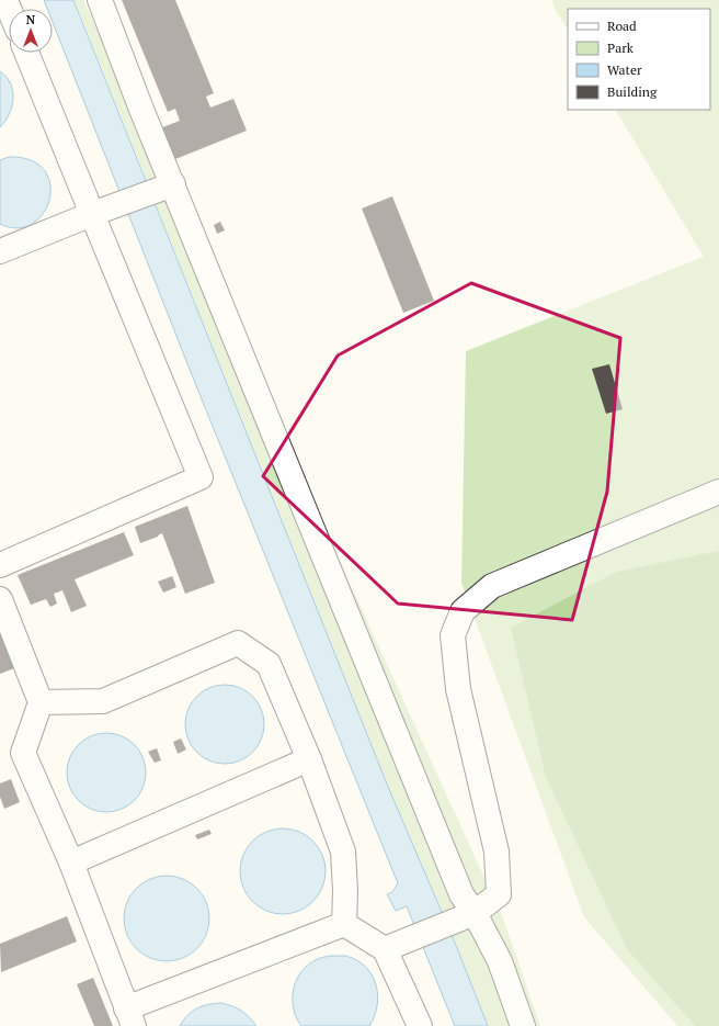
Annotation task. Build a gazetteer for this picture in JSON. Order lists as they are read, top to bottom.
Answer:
{
  "legend": [
    "Road",
    "Park",
    "Water",
    "Building"
  ],
  "north": "top"
}
